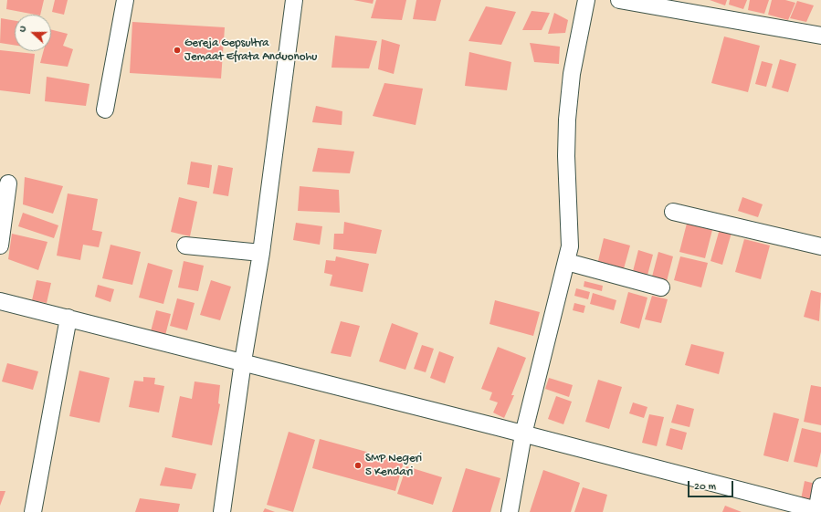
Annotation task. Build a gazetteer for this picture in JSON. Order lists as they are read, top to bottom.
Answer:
{
  "places": ["Gereja Gepsultra Jemaat Efrata Anduonohu", "SMP Negeri 5 Kendari"],
  "scale_bar": "20 m",
  "north": "left"
}
